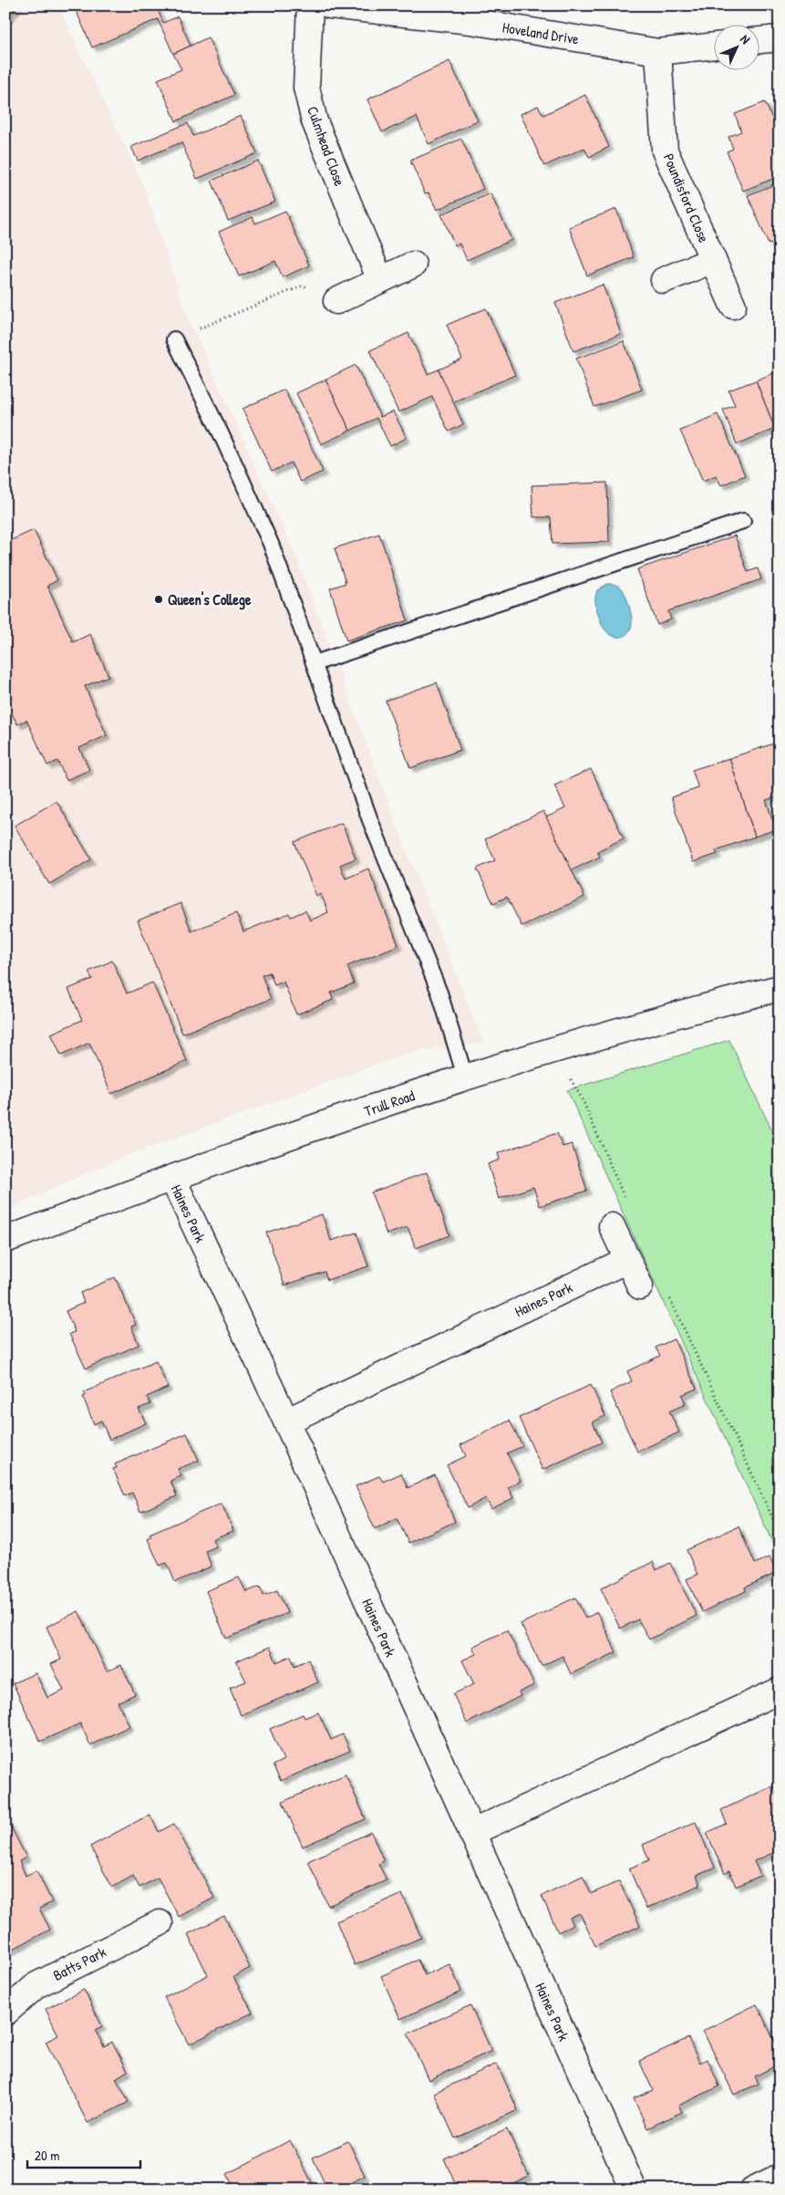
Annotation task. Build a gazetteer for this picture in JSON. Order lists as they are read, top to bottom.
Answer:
{
  "streets": {
    "street": [
      "Hoveland Drive",
      "Culmhead Close",
      "Poundisford Close",
      "Trull Road",
      "Haines Park",
      "Batts Park"
    ]
  },
  "crossings": [
    ["Hoveland Drive", "Poundisford Close"],
    ["Trull Road", "Haines Park"]
  ],
  "places": ["Queen's College"],
  "scale_bar": "20 m",
  "north": "top right"
}
